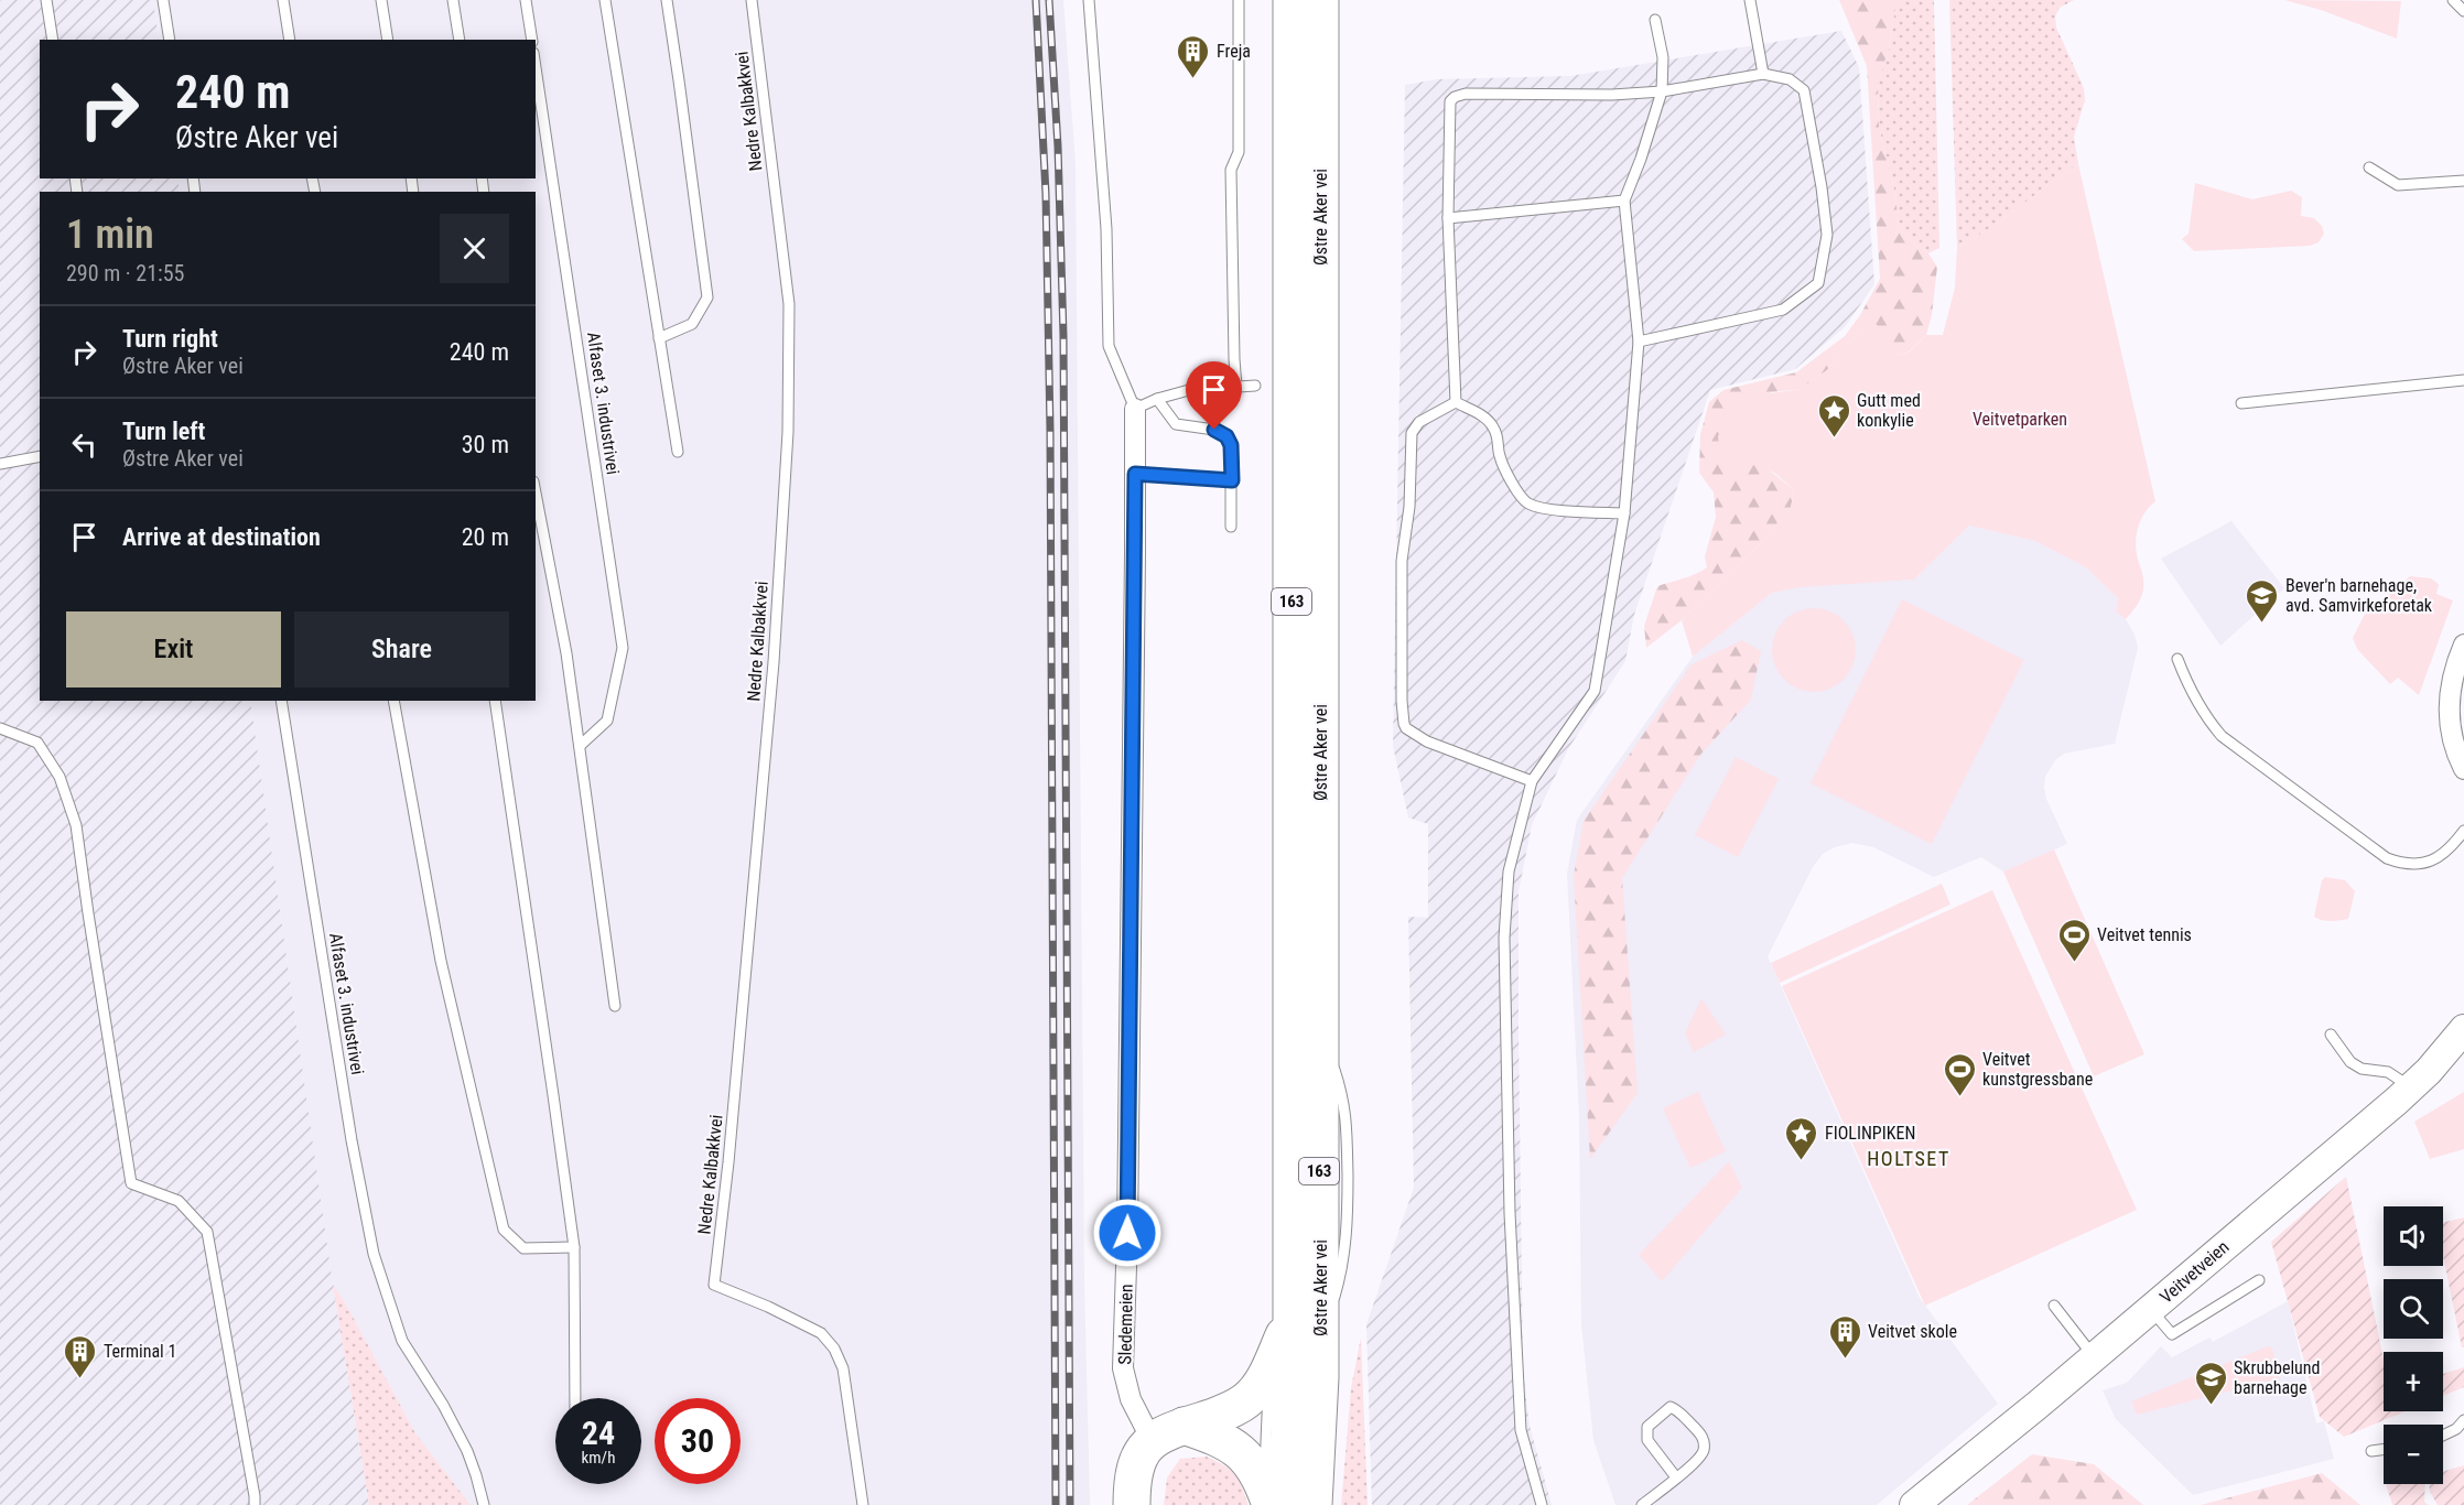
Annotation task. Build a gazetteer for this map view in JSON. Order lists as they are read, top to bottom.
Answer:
{
  "streets": {
    "highway": ["Østre Aker vei", "163"],
    "street": ["Veitvetveien", "Sledemeien"],
    "lane": ["Nedre Kalbakkvei", "Alfaset 3. industrivei"]
  },
  "crossings": [
    ["Østre Aker vei", "163"],
    ["163", "Sledemeien"]
  ],
  "districts": ["HOLTSET"],
  "parks": ["Veitvetparken"],
  "places": {
    "building": ["Freja", "Veitvet skole", "Terminal 1"],
    "place": ["Gutt med konkylie", "FIOLINPIKEN"],
    "school or university": ["Bever'n barnehage, avd. Samvirkeforetak", "Skrubbelund barnehage"],
    "sports": ["Veitvet tennis", "Veitvet kunstgressbane"]
  },
  "page": {
    "turn": ["240 m", "Østre Aker vei"],
    "heading": ["1 min", "290 m · 21:55"],
    "list": [
      {
        "name": "Turn right",
        "note": "Østre Aker vei",
        "value": "240 m"
      },
      {
        "name": "Turn left",
        "note": "Østre Aker vei",
        "value": "30 m"
      },
      {
        "name": "Arrive at destination",
        "value": "20 m"
      }
    ],
    "buttons": ["Exit", "Share"],
    "map_buttons": ["+", "−"],
    "speed": "24 km/h",
    "limit": "30"
  }
}
